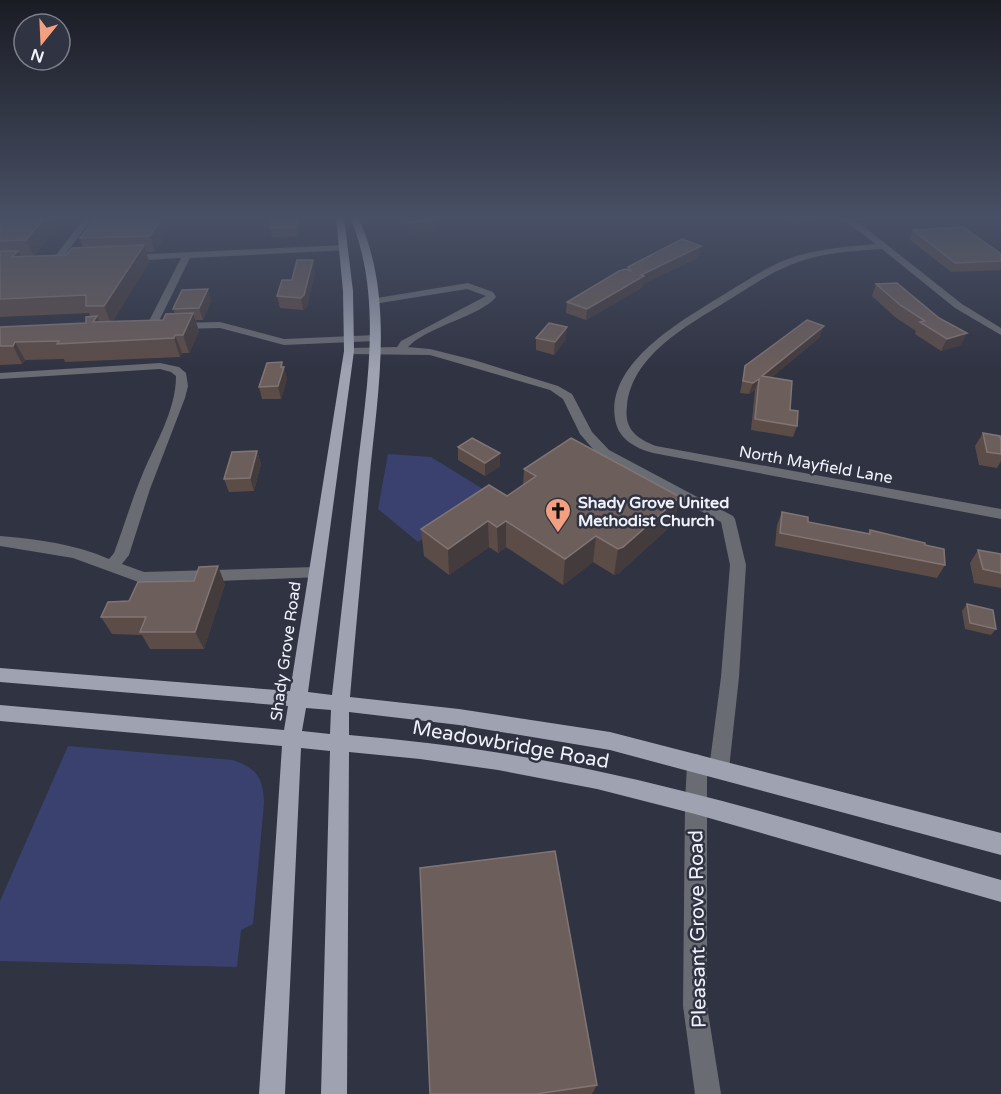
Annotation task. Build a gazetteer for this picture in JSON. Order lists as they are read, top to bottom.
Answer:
{
  "streets": {
    "main road": ["Shady Grove Road", "Meadowbridge Road"],
    "street": ["North Mayfield Lane", "Pleasant Grove Road"]
  },
  "crossings": [
    ["Shady Grove Road", "Meadowbridge Road"],
    ["Shady Grove Road", "Pleasant Grove Road"],
    ["Meadowbridge Road", "Pleasant Grove Road"]
  ],
  "places": {
    "church": ["Shady Grove United Methodist Church"]
  },
  "north": "bottom"
}
